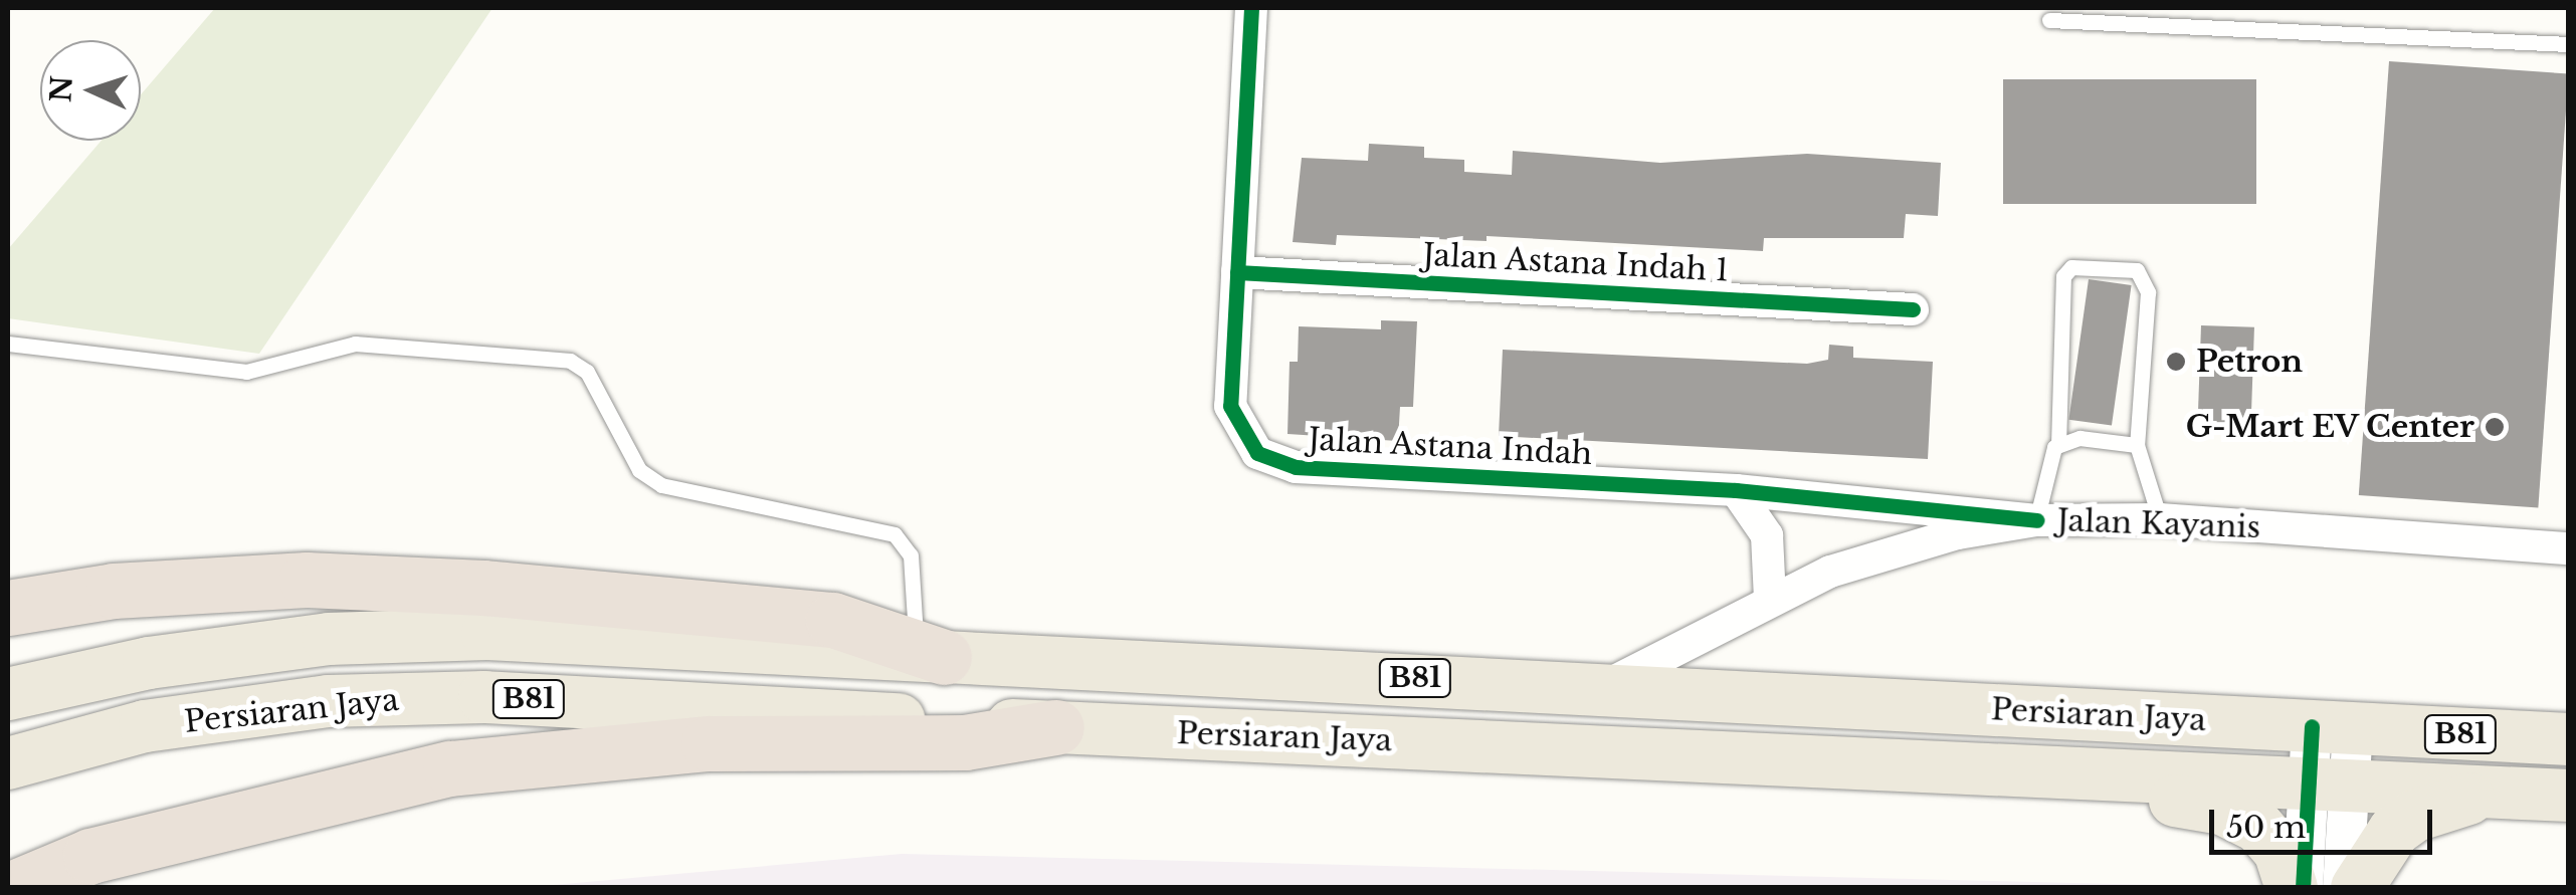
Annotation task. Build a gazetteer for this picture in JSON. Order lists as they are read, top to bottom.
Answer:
{
  "streets": {
    "main road": ["B81", "Persiaran Jaya"],
    "street": ["Jalan Astana Indah 1", "Jalan Astana Indah", "Jalan Kayanis"]
  },
  "crossings": [
    ["Jalan Astana Indah 1", "Jalan Astana Indah"],
    ["Jalan Astana Indah", "Jalan Kayanis"],
    ["Jalan Kayanis", "Persiaran Jaya"]
  ],
  "places": ["Petron", "G-Mart EV Center"],
  "scale_bar": "50 m",
  "north": "left"
}
